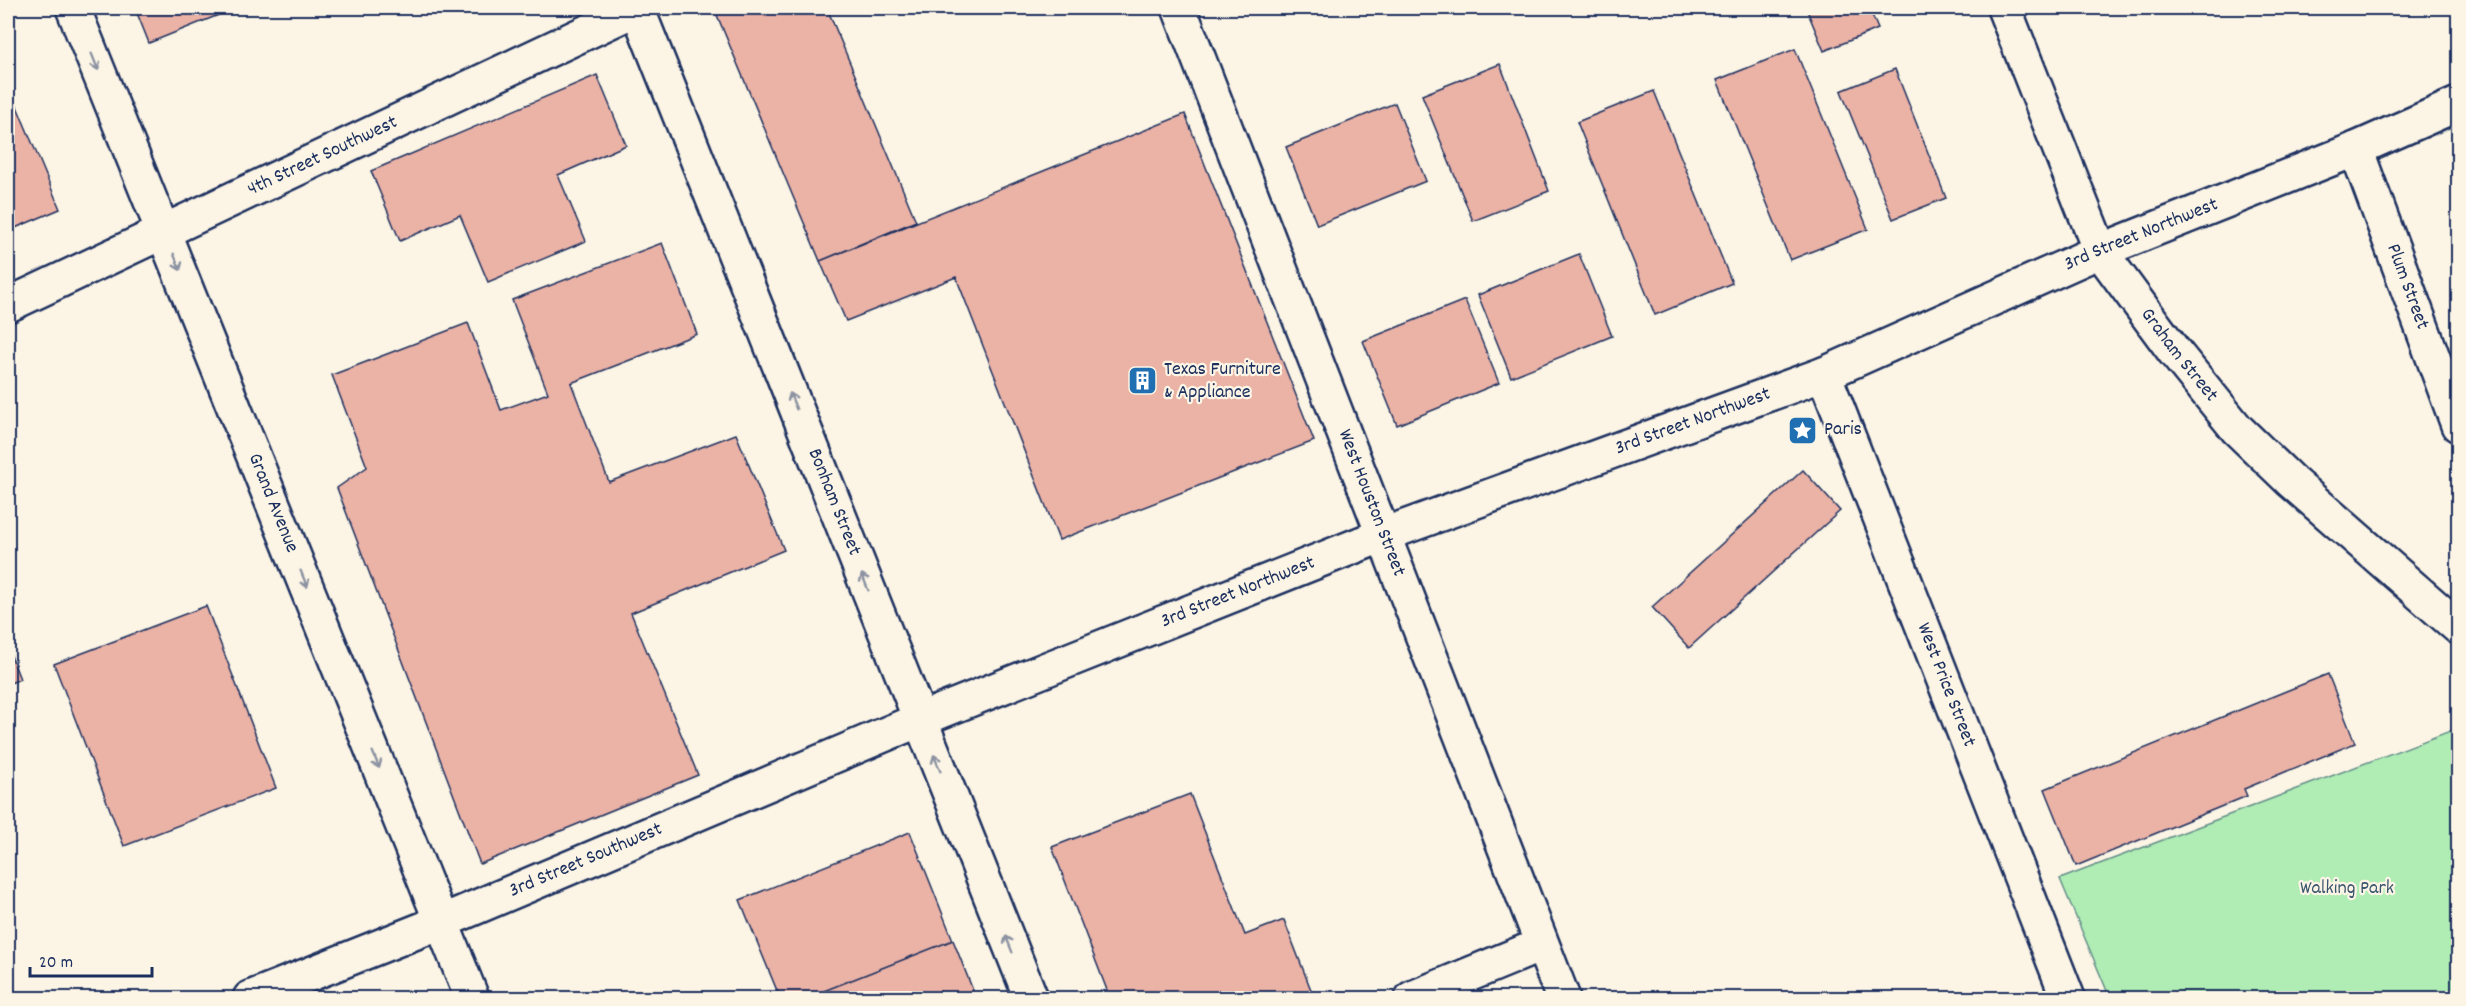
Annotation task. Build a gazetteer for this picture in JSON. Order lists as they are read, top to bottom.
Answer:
{
  "streets": {
    "street": [
      "4th Street Southwest",
      "3rd Street Northwest",
      "Plum Street",
      "Graham Street",
      "Grand Avenue",
      "Bonham Street",
      "West Houston Street",
      "West Price Street",
      "3rd Street Southwest"
    ]
  },
  "crossings": [
    ["4th Street Southwest", "Grand Avenue"],
    ["4th Street Southwest", "Bonham Street"],
    ["3rd Street Northwest", "Plum Street"],
    ["3rd Street Northwest", "Graham Street"],
    ["3rd Street Northwest", "Bonham Street"],
    ["3rd Street Northwest", "West Houston Street"],
    ["3rd Street Northwest", "West Price Street"],
    ["3rd Street Northwest", "3rd Street Southwest"],
    ["Grand Avenue", "3rd Street Southwest"],
    ["Bonham Street", "3rd Street Southwest"]
  ],
  "one_way": ["Grand Avenue", "Bonham Street"],
  "parks": ["Walking Park"],
  "places": {
    "building": ["Texas Furniture & Appliance"],
    "place": ["Paris"]
  },
  "scale_bar": "20 m"
}
